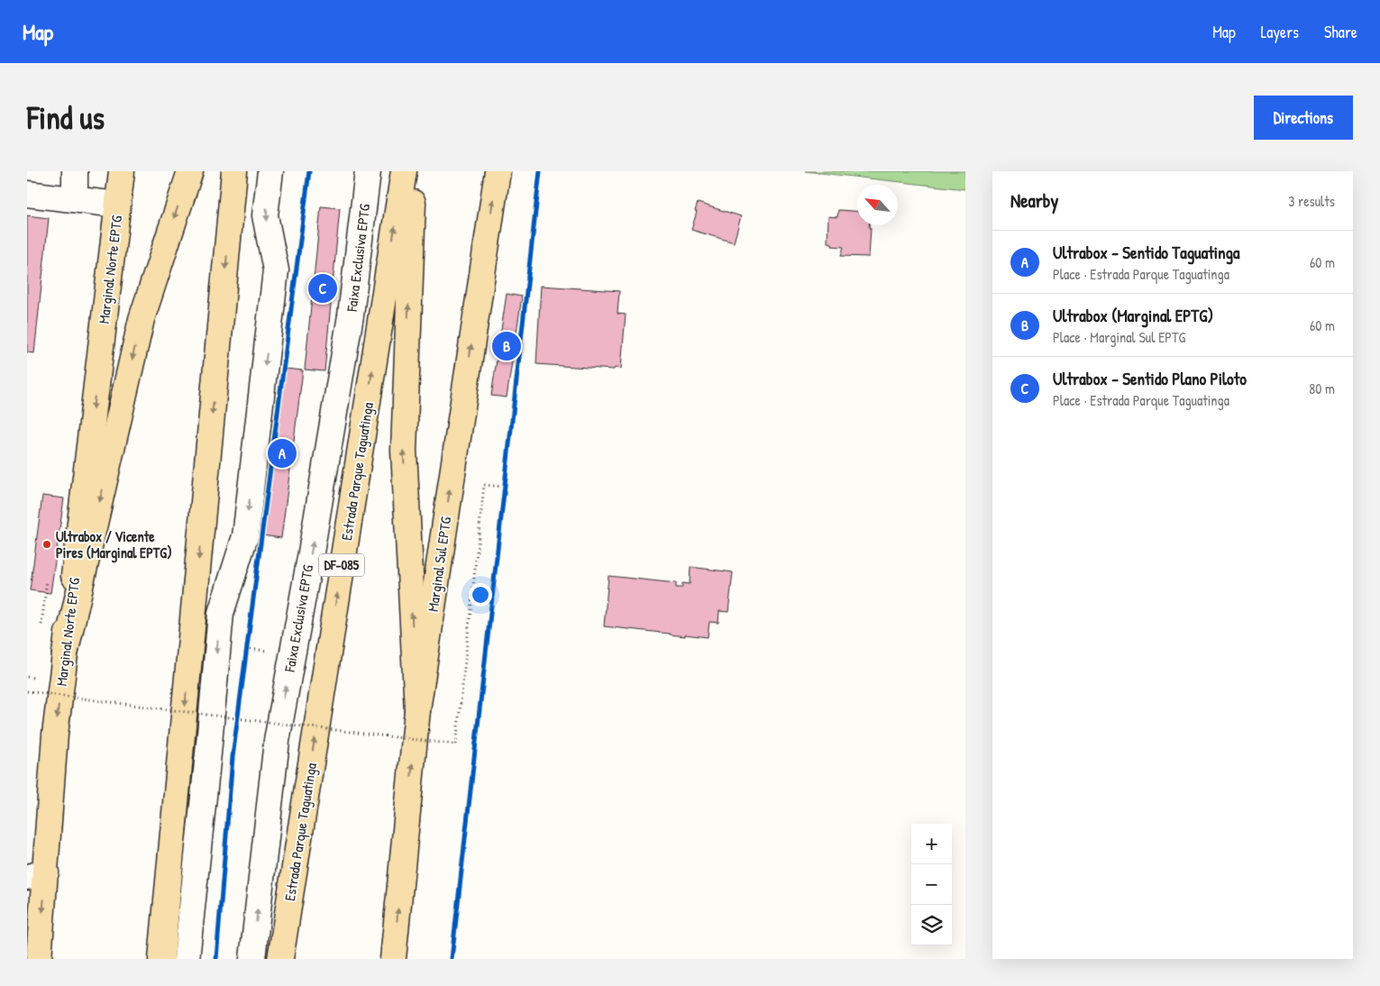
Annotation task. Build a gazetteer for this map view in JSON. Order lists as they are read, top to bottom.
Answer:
{
  "streets": {
    "main road": [
      "Marginal Norte EPTG",
      "Estrada Parque Taguatinga",
      "Marginal Sul EPTG",
      "DF-085"
    ],
    "lane": ["Faixa Exclusiva EPTG"]
  },
  "places": ["Ultrabox / Vicente Pires (Marginal EPTG)"],
  "north": "top left",
  "page": {
    "header": "Map",
    "nav": ["Map", "Layers", "Share"],
    "buttons": "Directions",
    "title": "Find us",
    "heading": ["Nearby", "3 results"],
    "list": [
      {
        "mark": "A",
        "name": "Ultrabox - Sentido Taguatinga",
        "note": "Place · Estrada Parque Taguatinga",
        "value": "60 m"
      },
      {
        "mark": "B",
        "name": "Ultrabox (Marginal EPTG)",
        "note": "Place · Marginal Sul EPTG",
        "value": "60 m"
      },
      {
        "mark": "C",
        "name": "Ultrabox - Sentido Plano Piloto",
        "note": "Place · Estrada Parque Taguatinga",
        "value": "80 m"
      }
    ],
    "pins": ["C", "B", "A"],
    "map_buttons": ["+", "−"]
  }
}
